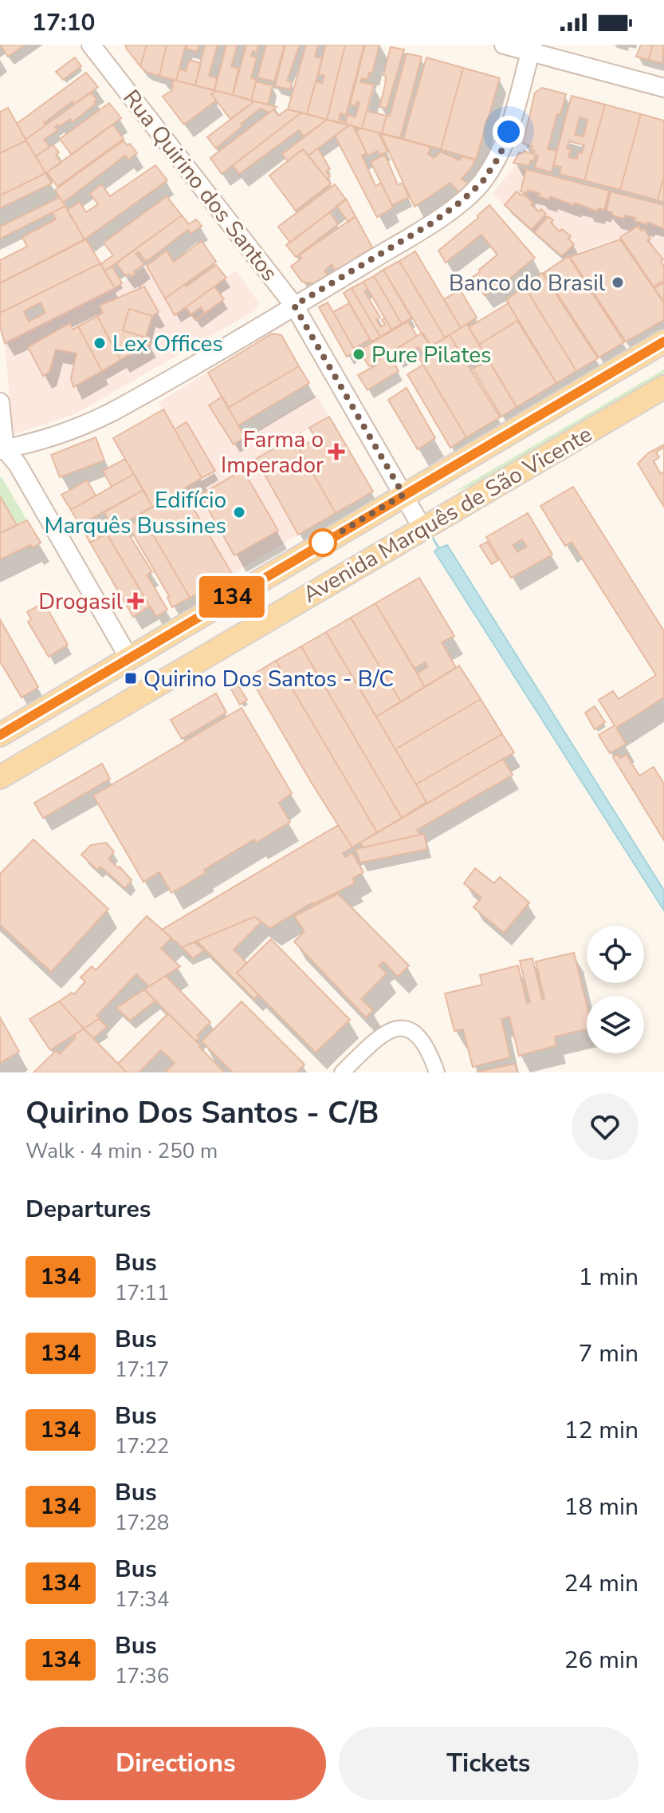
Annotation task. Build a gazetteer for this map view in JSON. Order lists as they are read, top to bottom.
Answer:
{
  "streets": {
    "main road": ["Avenida Marquês de São Vicente"],
    "street": ["Rua Quirino dos Santos"]
  },
  "crossings": [
    ["Rua Quirino dos Santos", "Avenida Marquês de São Vicente"]
  ],
  "places": {
    "other": [
      "Banco do Brasil",
      "Lex Offices",
      "Pure Pilates",
      "Edifício Marquês Bussines"
    ],
    "health": ["Farma o Imperador", "Drogasil"],
    "transit": ["Quirino Dos Santos - B/C"]
  },
  "lines": ["bus line 134"],
  "page": {
    "status": "17:10",
    "on_map": "134",
    "heading": [
      ["Quirino Dos Santos - C/B", "Walk · 4 min · 250 m"],
      "Departures"
    ],
    "list": [
      {
        "mark": "134",
        "name": "Bus",
        "note": "17:11",
        "value": "1 min"
      },
      {
        "mark": "134",
        "name": "Bus",
        "note": "17:17",
        "value": "7 min"
      },
      {
        "mark": "134",
        "name": "Bus",
        "note": "17:22",
        "value": "12 min"
      },
      {
        "mark": "134",
        "name": "Bus",
        "note": "17:28",
        "value": "18 min"
      },
      {
        "mark": "134",
        "name": "Bus",
        "note": "17:34",
        "value": "24 min"
      },
      {
        "mark": "134",
        "name": "Bus",
        "note": "17:36",
        "value": "26 min"
      }
    ],
    "buttons": ["Directions", "Tickets"]
  }
}
